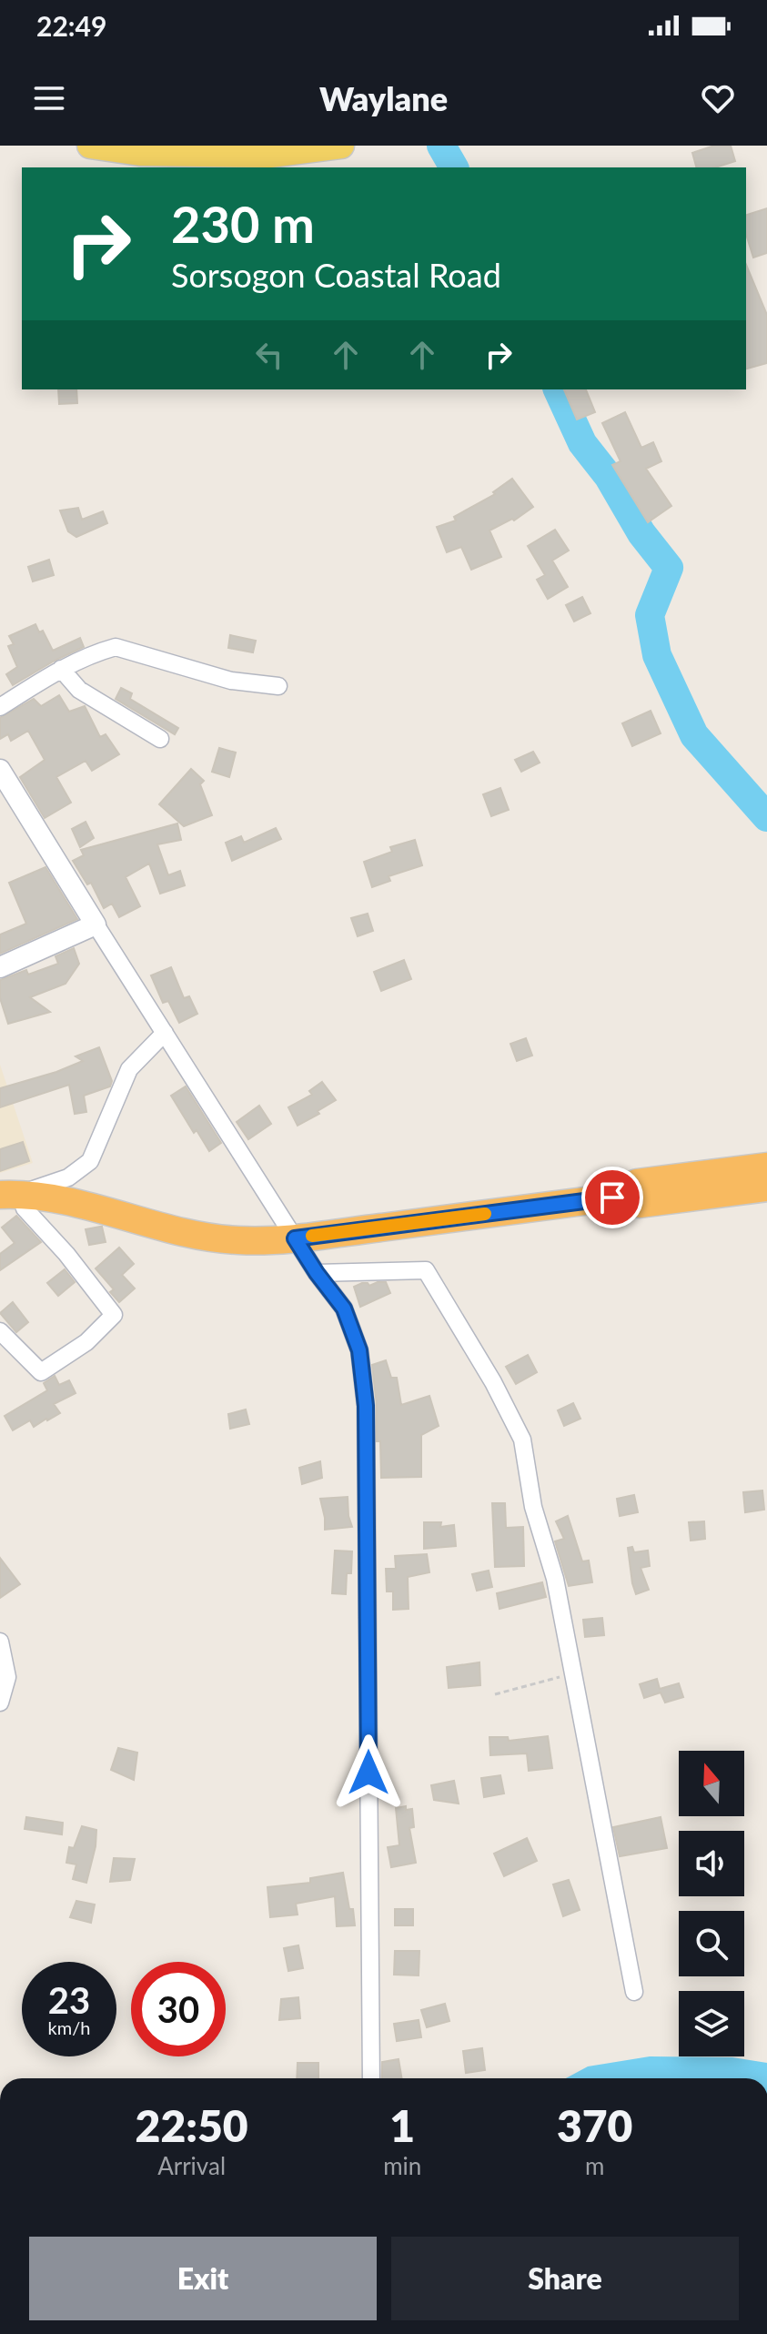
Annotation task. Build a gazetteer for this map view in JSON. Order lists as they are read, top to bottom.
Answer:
{
  "north": "top",
  "page": {
    "status": "22:49",
    "header": "Waylane",
    "turn": ["230 m", "Sorsogon Coastal Road"],
    "speed": "23 km/h",
    "limit": "30",
    "eta": [
      "22:50",
      "Arrival",
      "1",
      "min",
      "370",
      "m"
    ],
    "buttons": ["Exit", "Share"]
  }
}
